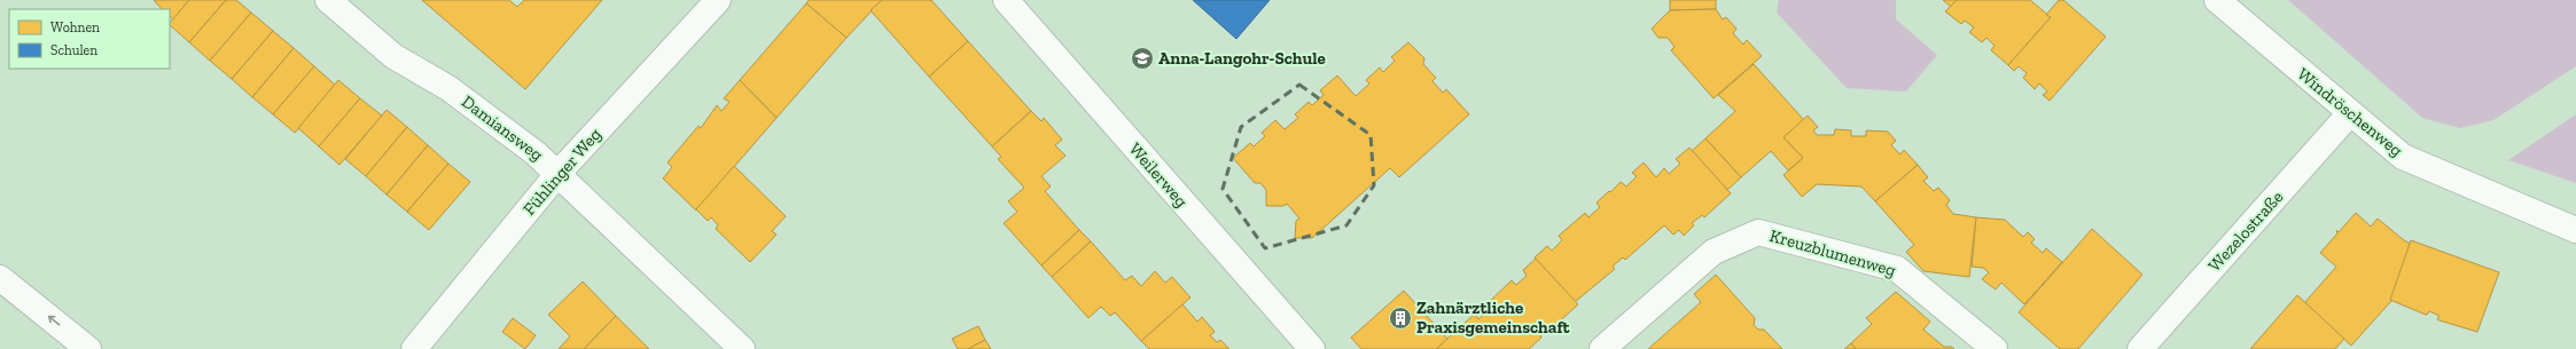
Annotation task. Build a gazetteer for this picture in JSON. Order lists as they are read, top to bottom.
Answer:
{
  "streets": {
    "street": [
      "Windröschenweg",
      "Damiansweg",
      "Fühlinger Weg",
      "Weilerweg",
      "Wezelostraße",
      "Kreuzblumenweg"
    ]
  },
  "crossings": [
    ["Windröschenweg", "Wezelostraße"],
    ["Damiansweg", "Fühlinger Weg"]
  ],
  "places": {
    "school or university": ["Anna-Langohr-Schule"],
    "building": ["Zahnärztliche Praxisgemeinschaft"]
  },
  "legend": ["Wohnen", "Schulen"]
}
